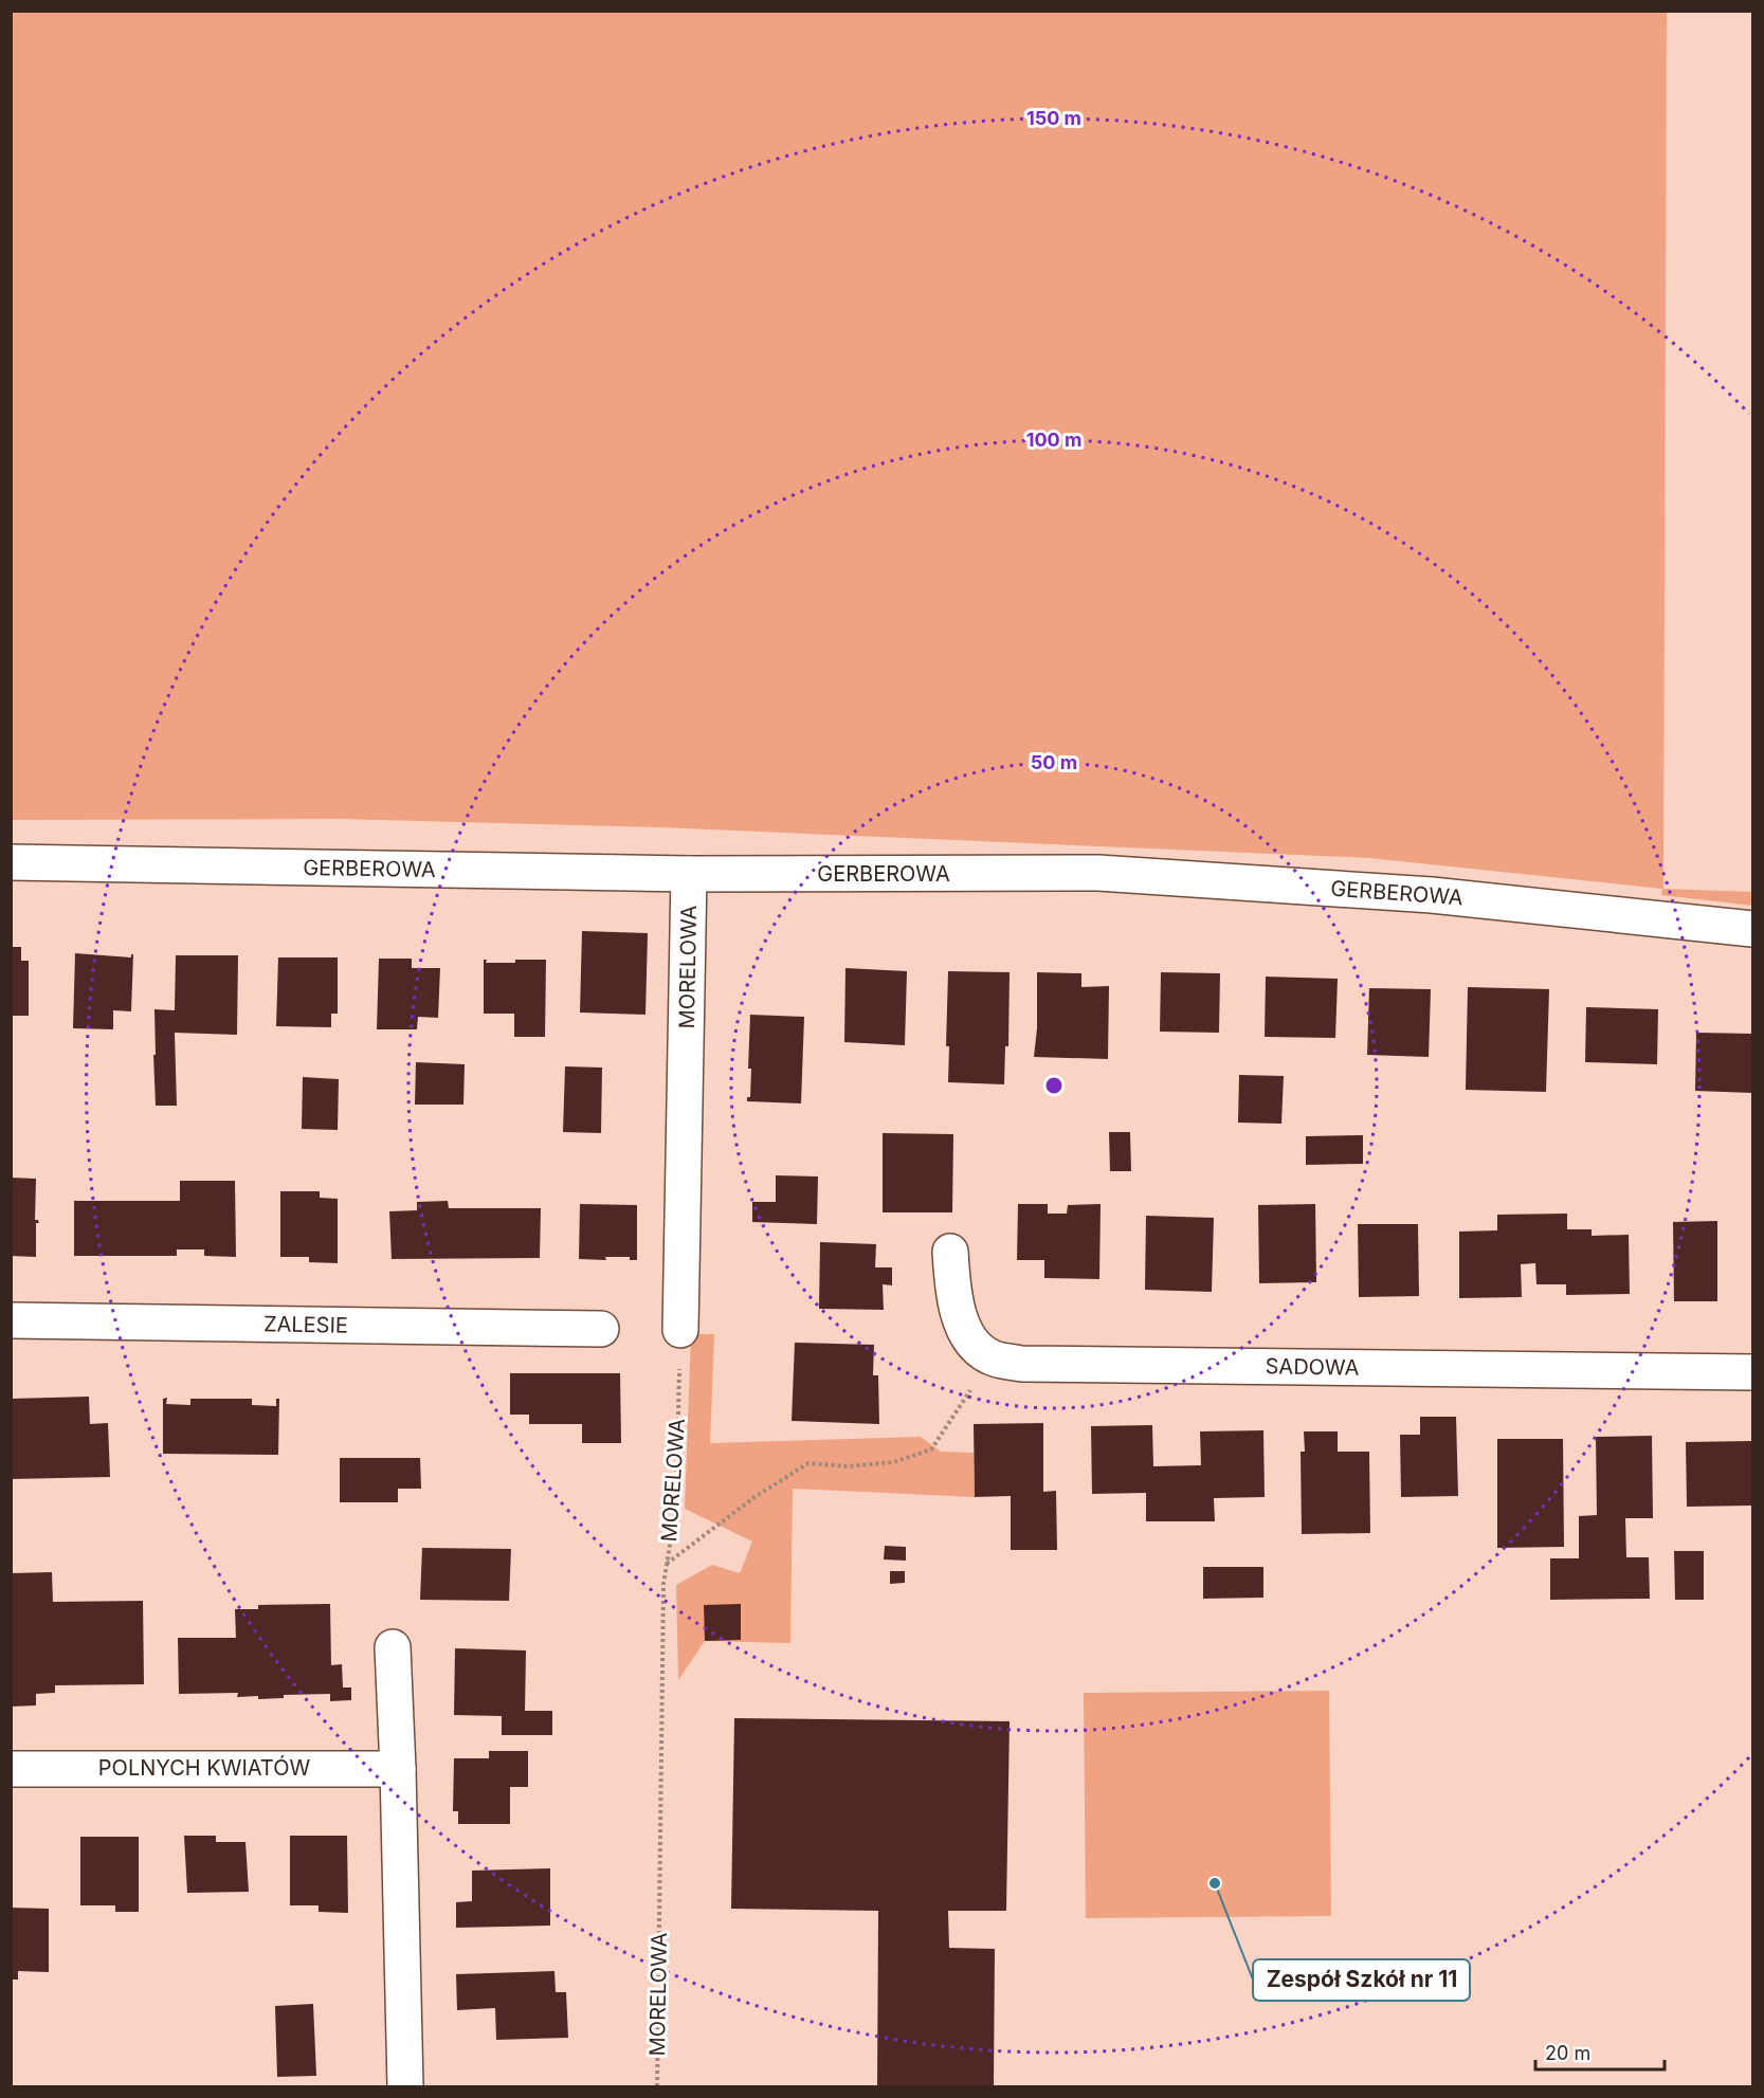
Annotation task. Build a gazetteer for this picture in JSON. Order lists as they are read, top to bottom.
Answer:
{
  "streets": {
    "street": [
      "GERBEROWA",
      "MORELOWA",
      "ZALESIE",
      "SADOWA",
      "POLNYCH KWIATÓW"
    ]
  },
  "crossings": [
    ["GERBEROWA", "MORELOWA"]
  ],
  "places": ["Zespół Szkół nr 11"],
  "scale_bar": "20 m",
  "rings": ["150 m", "100 m", "50 m"]
}
